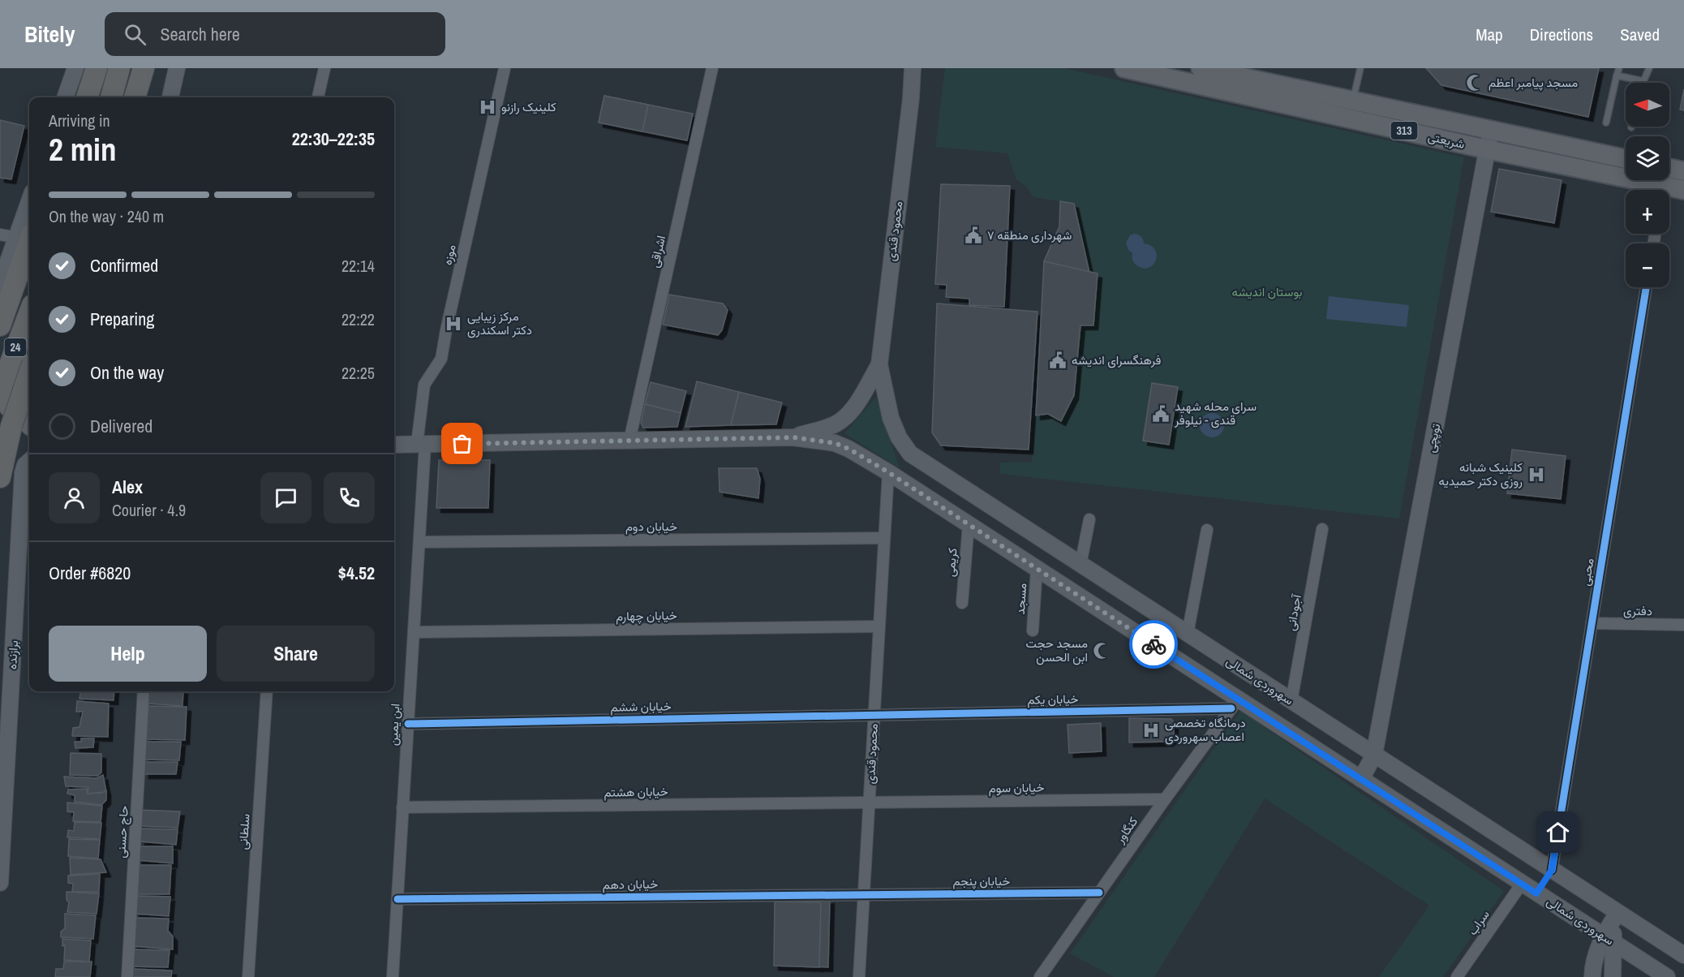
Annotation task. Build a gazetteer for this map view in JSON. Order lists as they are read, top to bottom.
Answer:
{
  "streets": {
    "highway": ["24"],
    "main road": [
      "313",
      "شریعتی",
      "محمود قندی",
      "توپچی",
      "برازنده",
      "سهروردی شمالی"
    ],
    "street": [
      "اشراقی",
      "موزه",
      "خیابان دوم",
      "کریمی",
      "محبی",
      "مسجد",
      "دفتری",
      "آجودانی",
      "خیابان چهارم",
      "خیابان یکم",
      "خیابان ششم",
      "ابن یمین",
      "خیابان سوم",
      "خیابان هشتم",
      "کنگاور",
      "حاج حسنی",
      "سلطانی",
      "خیابان پنجم",
      "خیابان دهم",
      "سراب"
    ]
  },
  "crossings": [
    ["شریعتی", "توپچی"],
    ["محمود قندی", "خیابان دوم"],
    ["محمود قندی", "خیابان چهارم"],
    ["محمود قندی", "سهروردی شمالی"],
    ["محمود قندی", "خیابان یکم"],
    ["محمود قندی", "خیابان ششم"],
    ["محمود قندی", "خیابان سوم"],
    ["محمود قندی", "خیابان هشتم"],
    ["محمود قندی", "خیابان پنجم"],
    ["محمود قندی", "خیابان دهم"],
    ["اشراقی", "سهروردی شمالی"],
    ["موزه", "سهروردی شمالی"],
    ["موزه", "ابن یمین"],
    ["توپچی", "سهروردی شمالی"],
    ["خیابان دوم", "ابن یمین"],
    ["کریمی", "سهروردی شمالی"],
    ["محبی", "دفتری"],
    ["محبی", "سهروردی شمالی"],
    ["مسجد", "سهروردی شمالی"],
    ["آجودانی", "سهروردی شمالی"],
    ["خیابان چهارم", "ابن یمین"],
    ["سهروردی شمالی", "خیابان یکم"],
    ["سهروردی شمالی", "ابن یمین"],
    ["سهروردی شمالی", "کنگاور"],
    ["سهروردی شمالی", "سراب"],
    ["خیابان یکم", "خیابان ششم"],
    ["خیابان یکم", "کنگاور"],
    ["خیابان ششم", "ابن یمین"],
    ["ابن یمین", "خیابان هشتم"],
    ["ابن یمین", "خیابان دهم"],
    ["خیابان سوم", "خیابان هشتم"],
    ["خیابان سوم", "کنگاور"],
    ["کنگاور", "خیابان پنجم"],
    ["خیابان پنجم", "خیابان دهم"]
  ],
  "parks": ["بوستان اندیشه"],
  "places": {
    "mosque": ["مسجد پیامبر اعظم", "مسجد حجت ابن الحسن"],
    "hospital": [
      "کلینیک رازنو",
      "مرکز زیبایی دکتر اسکندری",
      "کلینیک شبانه روزی دکتر حمیدیه",
      "درمانگاه تخصصی اعصاب سهروردی"
    ],
    "public building": ["شهرداری منطقه ۷", "فرهنگسرای اندیشه", "سرای محله شهید قندی - نیلوفر"]
  },
  "north": "left",
  "page": {
    "header": "Bitely",
    "search": "Search here",
    "nav": ["Map", "Directions", "Saved"],
    "map_buttons": ["+", "−"],
    "heading": ["2 min", "Arriving in", "22:30–22:35"],
    "panel": [
      "Alex",
      "Courier · 4.9",
      "Order #6820",
      "$4.52"
    ],
    "bar": "On the way · 240 m",
    "list": [
      ["Confirmed", "22:14"],
      ["Preparing", "22:22"],
      ["On the way", "22:25"],
      "Delivered"
    ],
    "buttons": ["Help", "Share"]
  }
}
